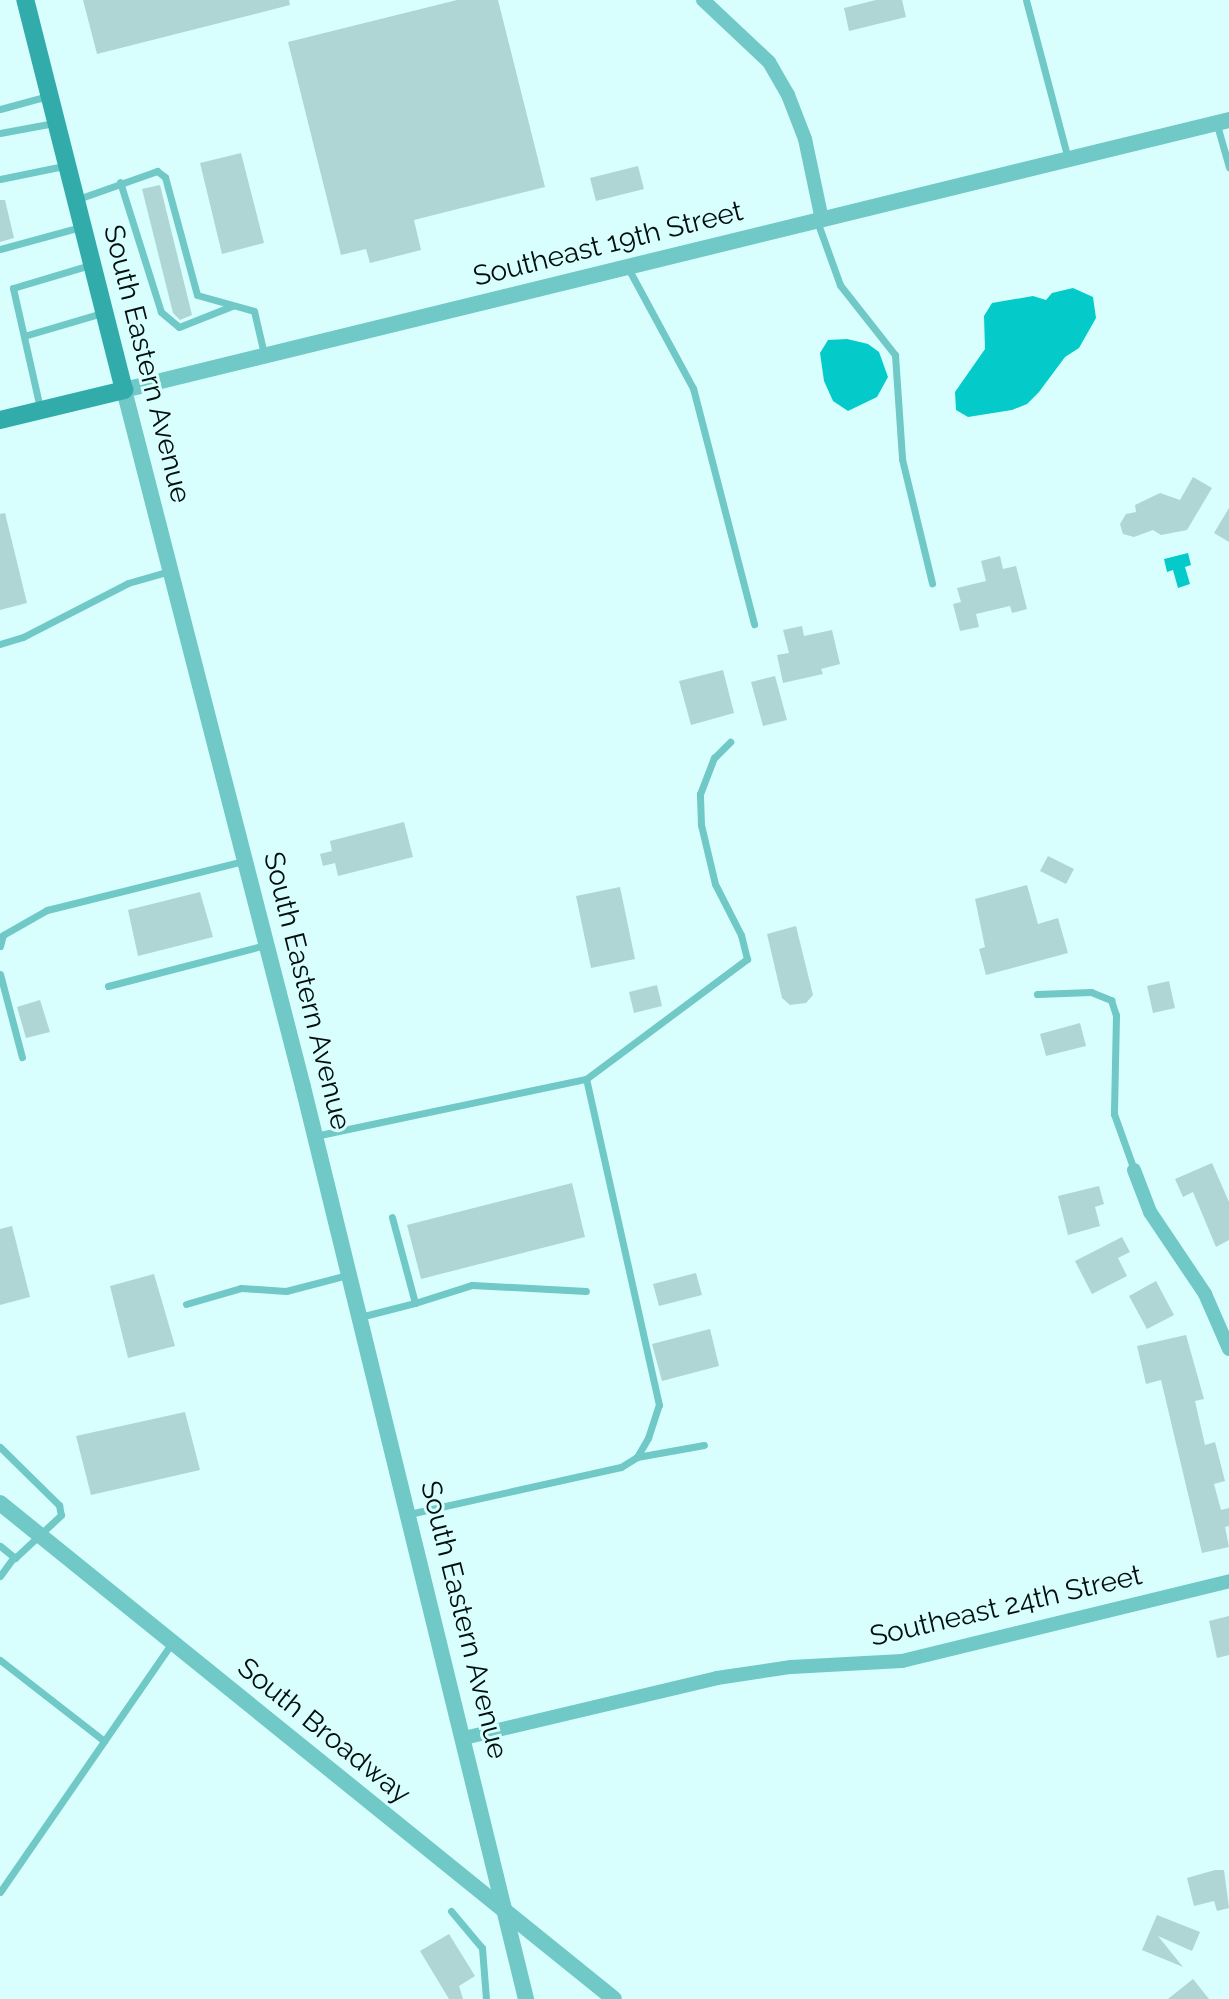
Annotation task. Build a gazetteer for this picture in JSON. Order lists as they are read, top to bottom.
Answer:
{
  "streets": {
    "main road": ["Southeast 19th Street", "South Eastern Avenue"],
    "street": ["Southeast 24th Street", "South Broadway"]
  },
  "crossings": [
    ["Southeast 19th Street", "South Eastern Avenue"],
    ["South Eastern Avenue", "Southeast 24th Street"],
    ["South Eastern Avenue", "South Broadway"]
  ]
}
